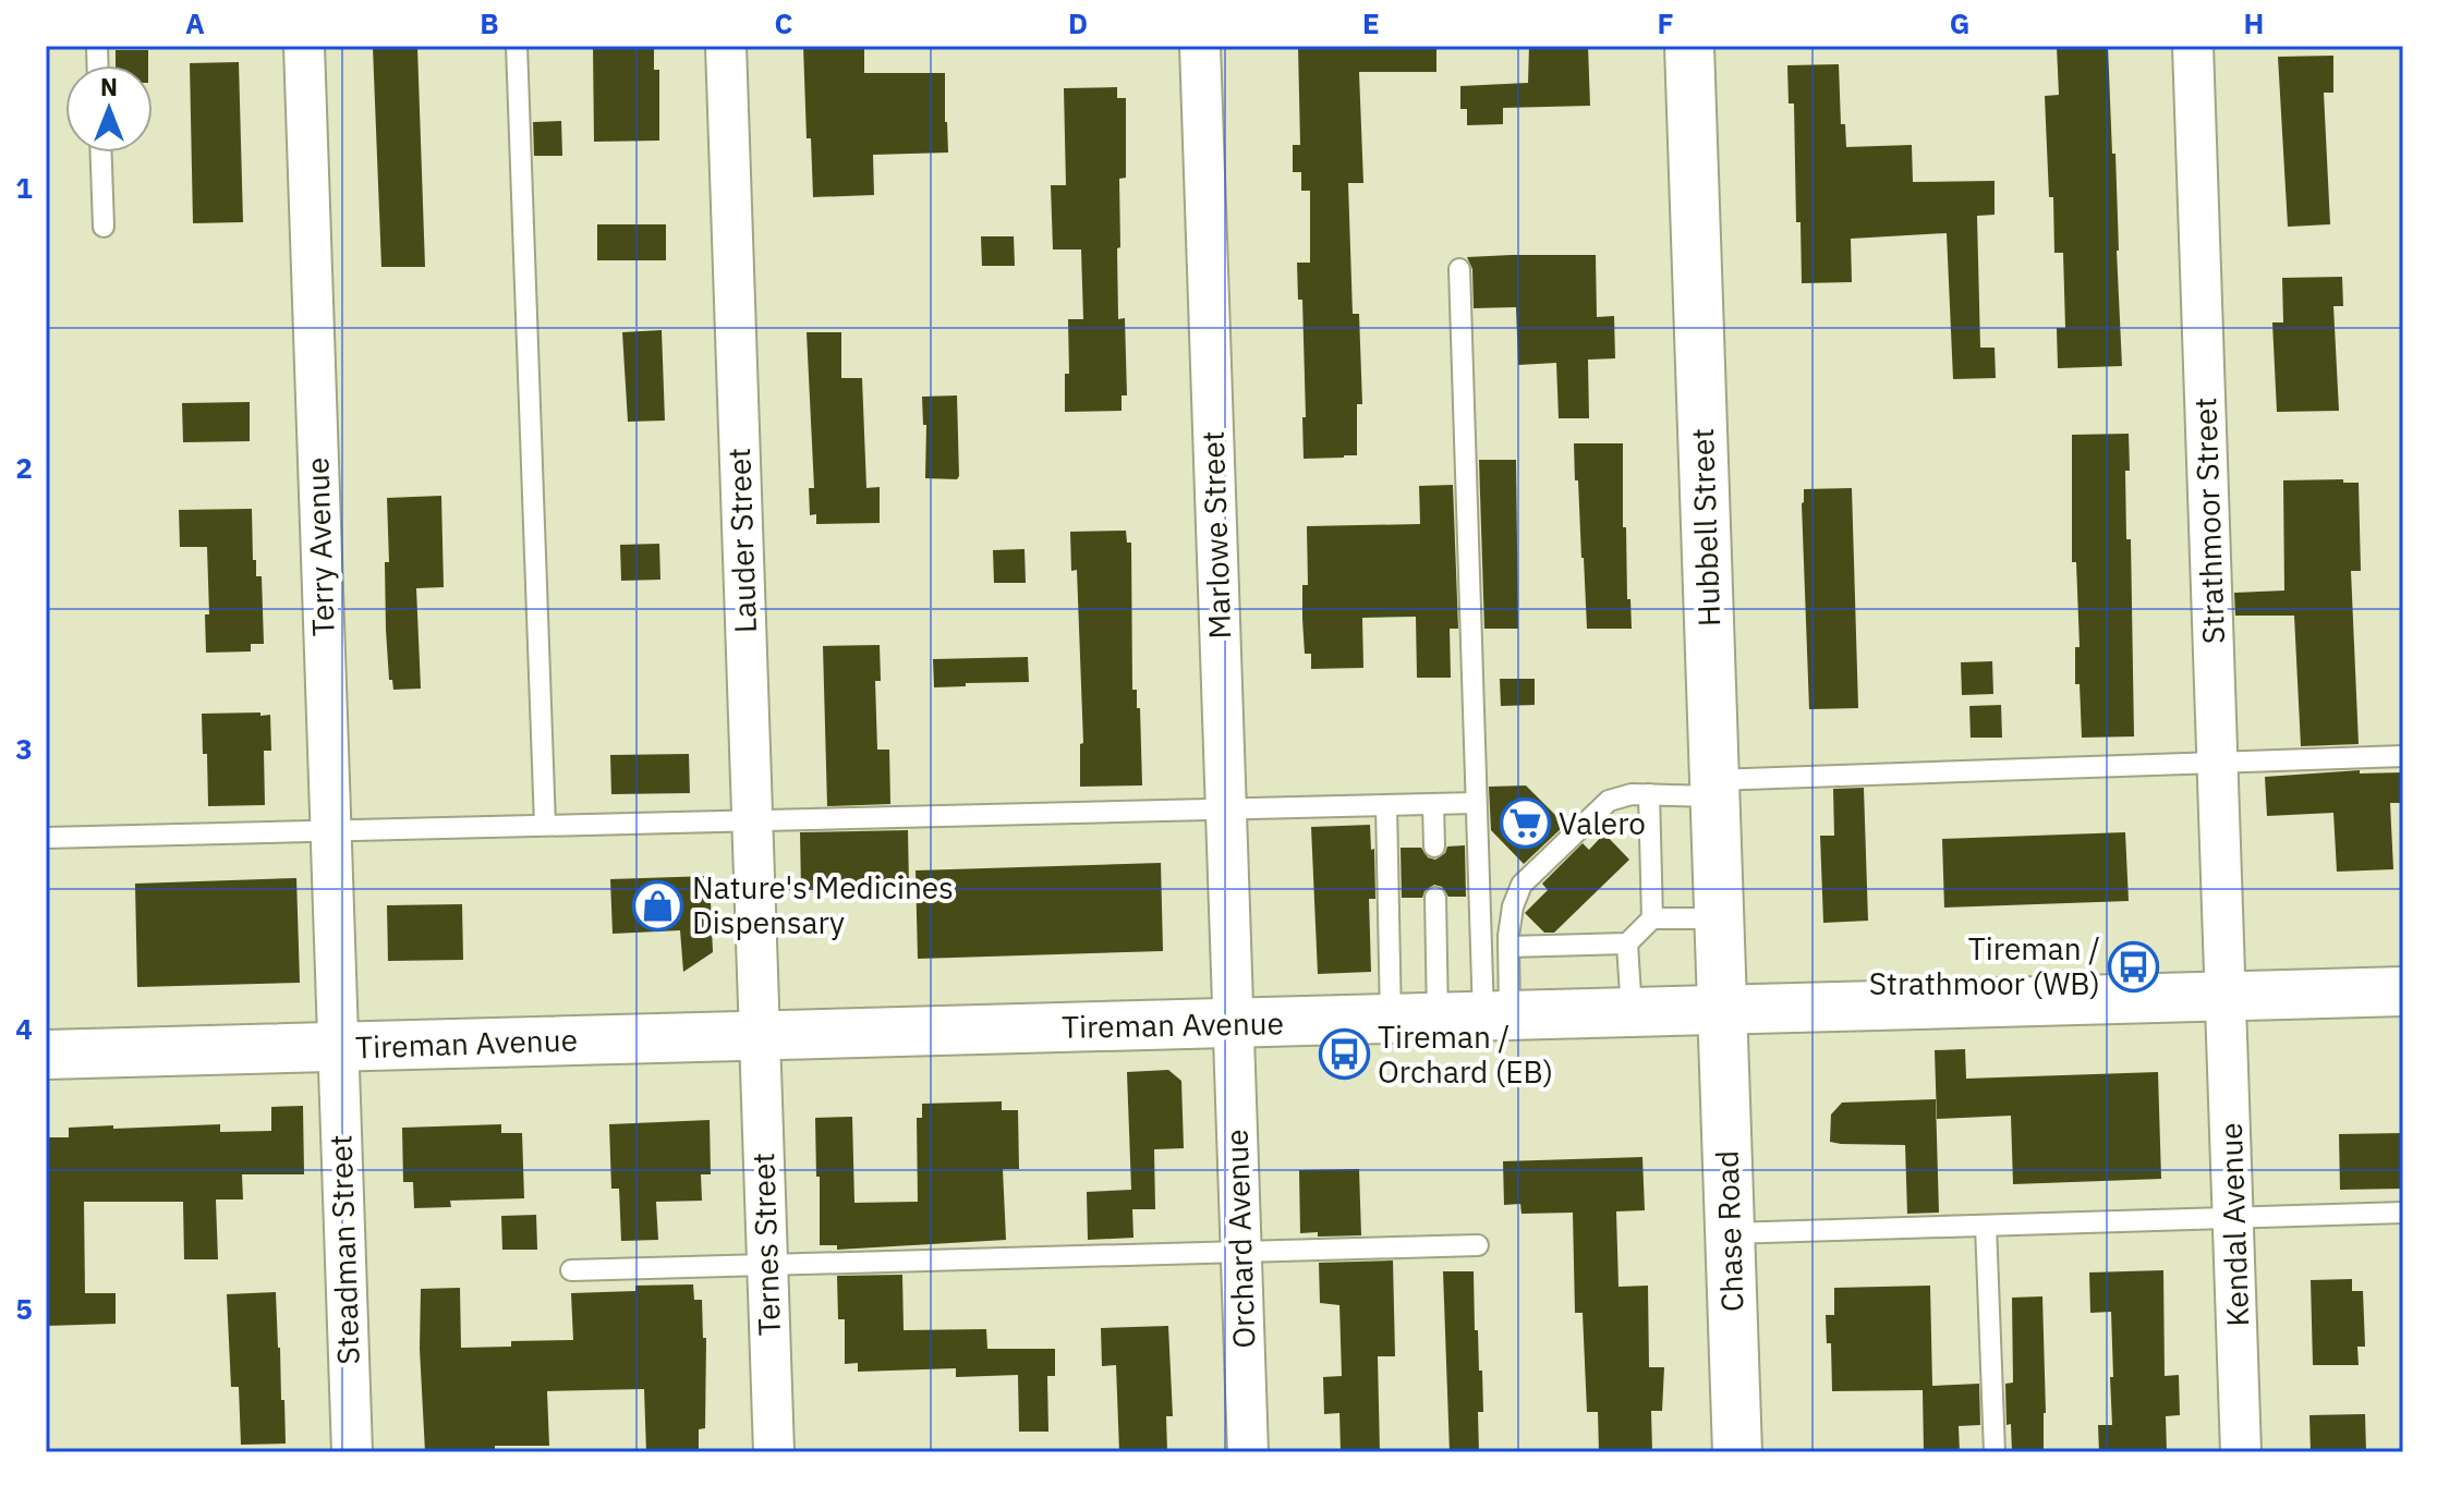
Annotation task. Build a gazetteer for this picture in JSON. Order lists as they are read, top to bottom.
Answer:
{
  "streets": {
    "street": [
      "Strathmoor Street",
      "Hubbell Street",
      "Marlowe Street",
      "Lauder Street",
      "Terry Avenue",
      "Tireman Avenue",
      "Kendal Avenue",
      "Chase Road",
      "Orchard Avenue",
      "Ternes Street",
      "Steadman Street"
    ]
  },
  "crossings": [
    ["Strathmoor Street", "Tireman Avenue"],
    ["Strathmoor Street", "Kendal Avenue"],
    ["Hubbell Street", "Tireman Avenue"],
    ["Hubbell Street", "Chase Road"],
    ["Marlowe Street", "Tireman Avenue"],
    ["Marlowe Street", "Orchard Avenue"],
    ["Lauder Street", "Tireman Avenue"],
    ["Lauder Street", "Ternes Street"],
    ["Terry Avenue", "Tireman Avenue"],
    ["Terry Avenue", "Steadman Street"],
    ["Tireman Avenue", "Kendal Avenue"],
    ["Tireman Avenue", "Chase Road"],
    ["Tireman Avenue", "Orchard Avenue"],
    ["Tireman Avenue", "Ternes Street"],
    ["Tireman Avenue", "Steadman Street"]
  ],
  "places": {
    "supermarket": ["Valero"],
    "shop": ["Nature's Medicines Dispensary"],
    "bus stop": ["Tireman / Strathmoor (WB)", "Tireman / Orchard (EB)"]
  },
  "north": "top",
  "grid": {
    "columns": [
      "A",
      "B",
      "C",
      "D",
      "E",
      "F",
      "G",
      "H"
    ],
    "rows": [
      "1",
      "2",
      "3",
      "4",
      "5"
    ]
  }
}
